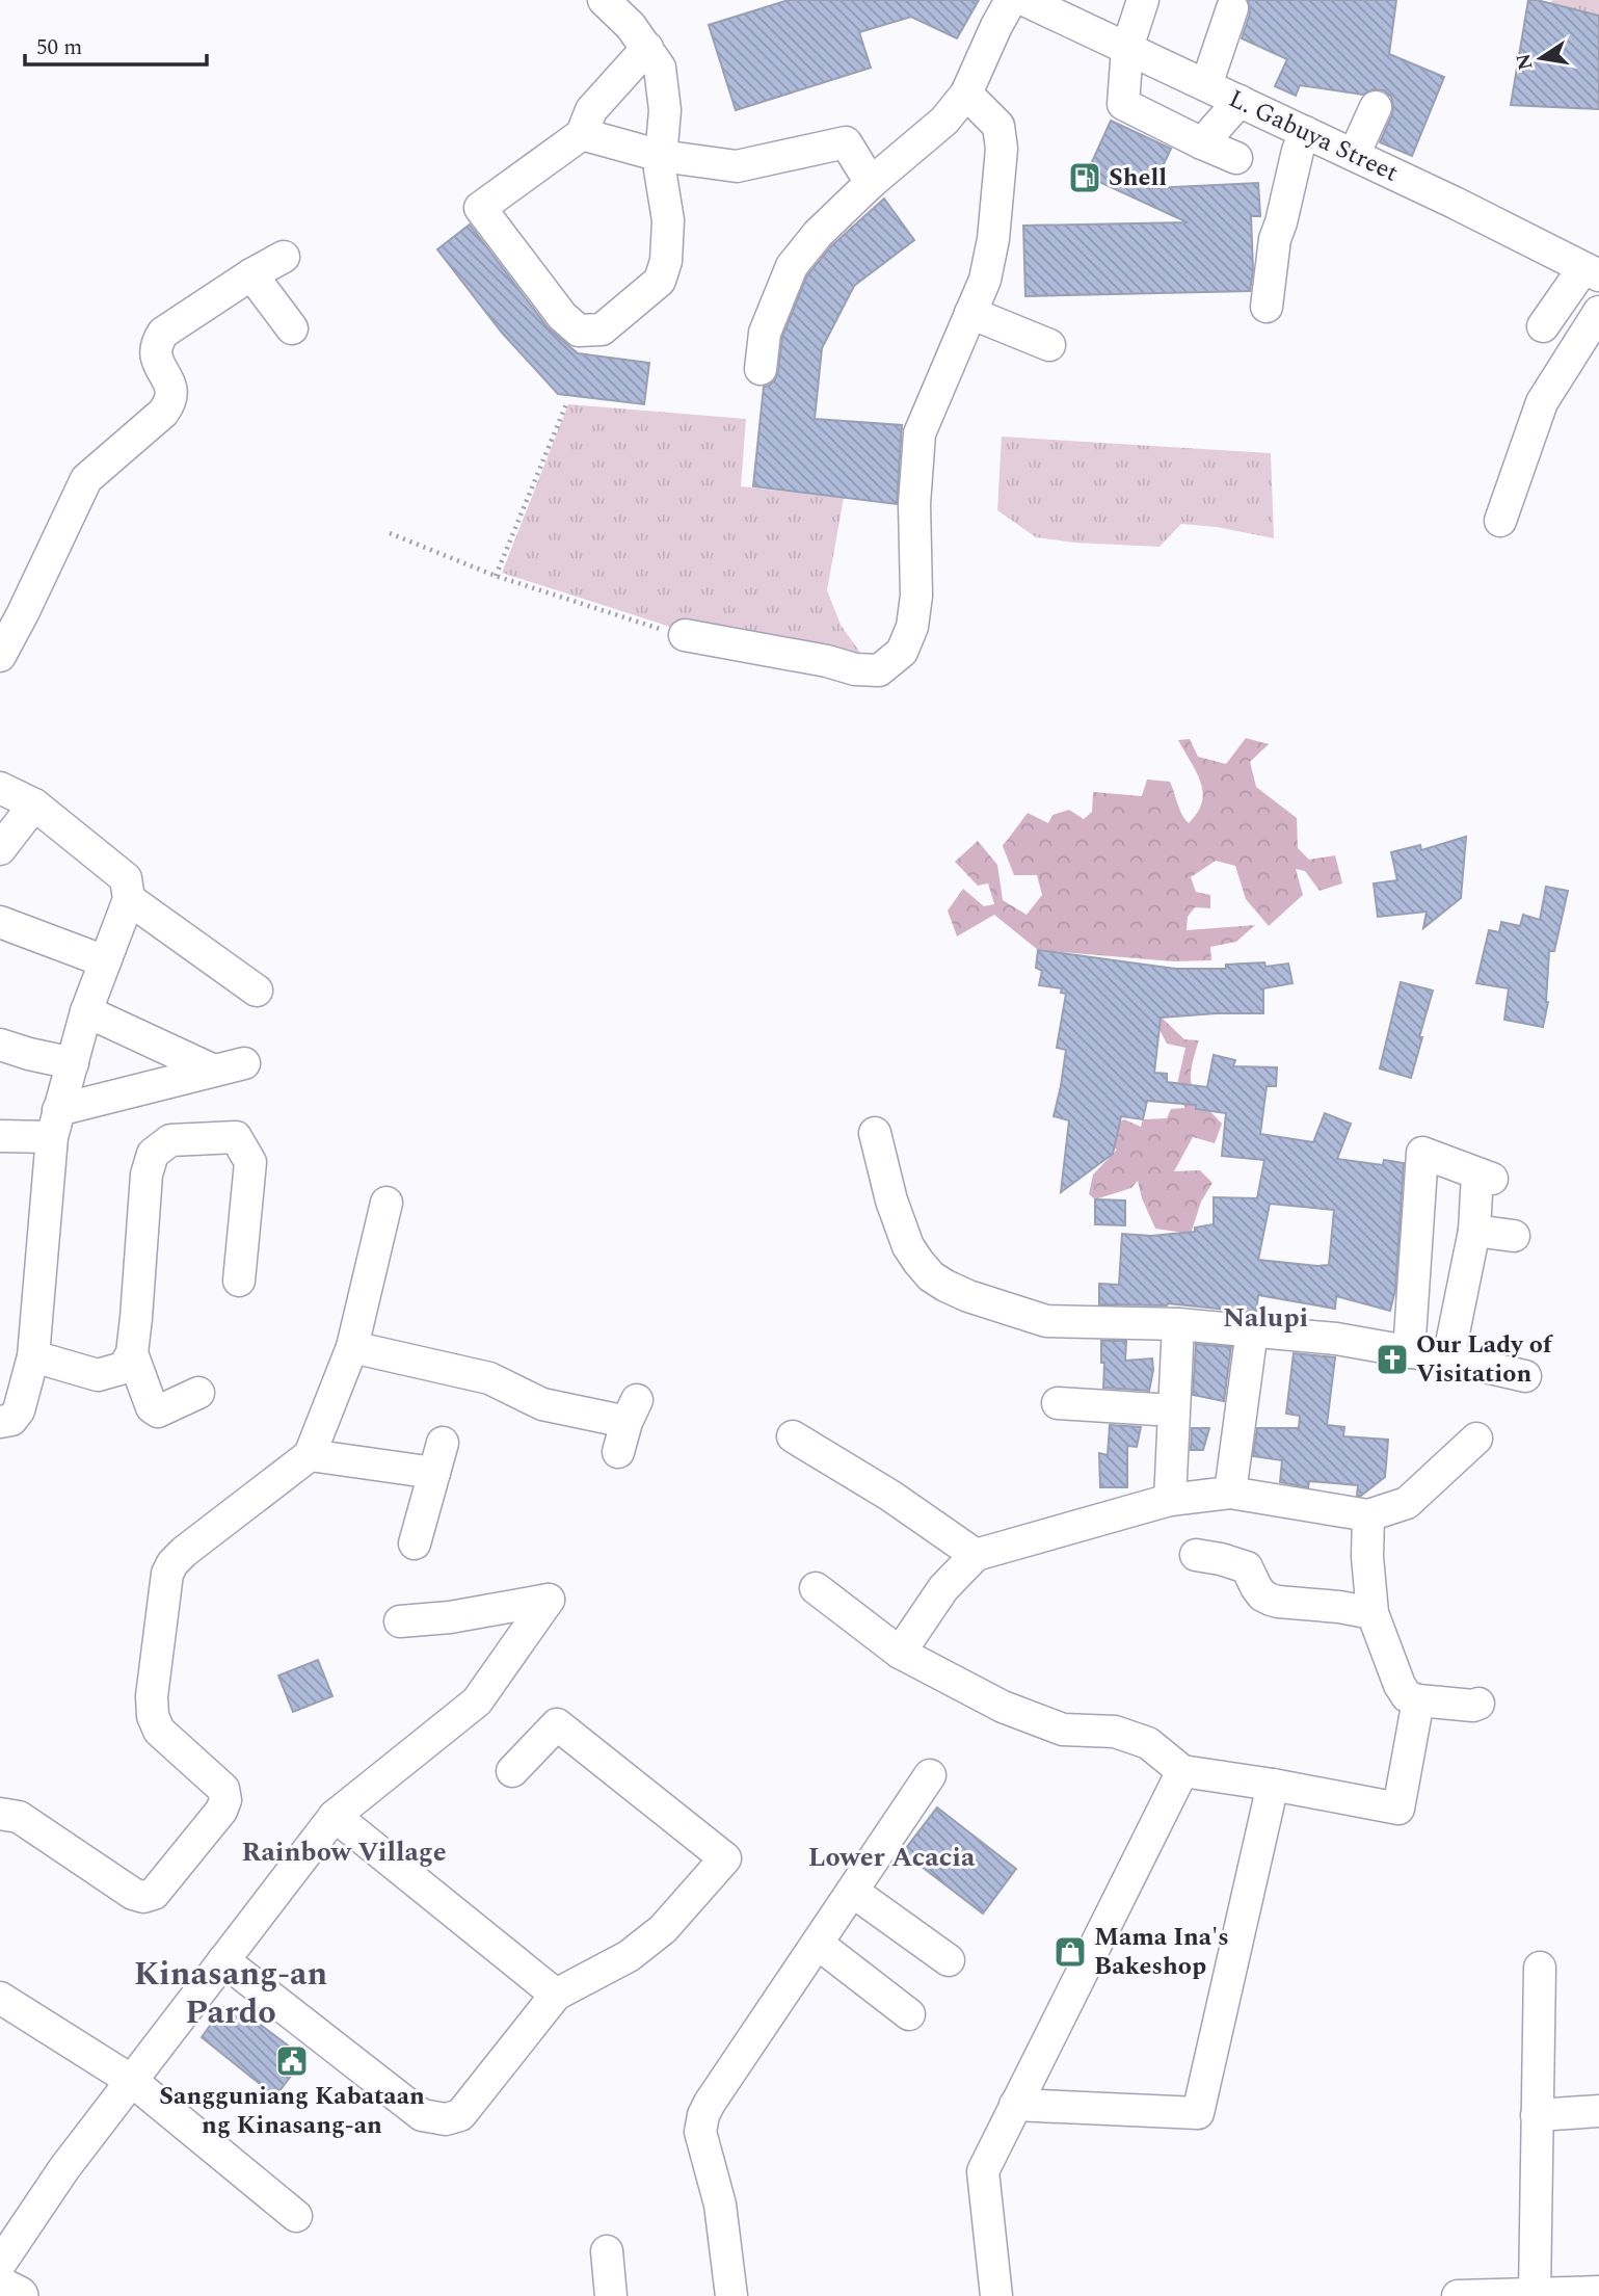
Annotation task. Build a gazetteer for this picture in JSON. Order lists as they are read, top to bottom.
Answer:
{
  "streets": {
    "street": ["L. Gabuya Street"]
  },
  "districts": [
    "Nalupi",
    "Rainbow Village",
    "Lower Acacia",
    "Kinasang-an Pardo"
  ],
  "places": {
    "fuel station": ["Shell"],
    "church": ["Our Lady of Visitation"],
    "shop": ["Mama Ina's Bakeshop"],
    "public building": ["Sangguniang Kabataan ng Kinasang-an"]
  },
  "scale_bar": "50 m",
  "north": "left"
}
